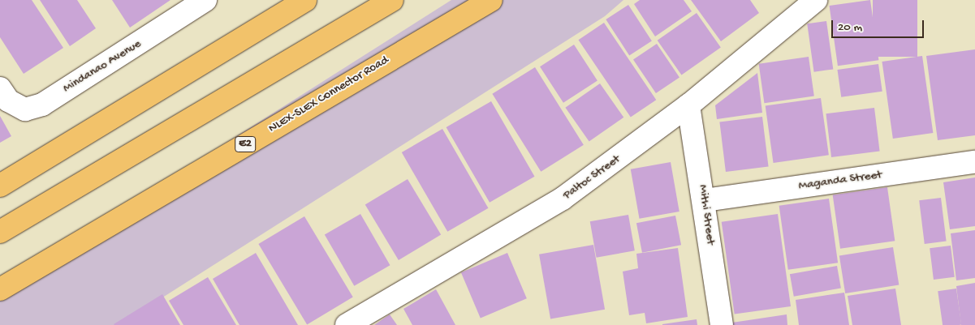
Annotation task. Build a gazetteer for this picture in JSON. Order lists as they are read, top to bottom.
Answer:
{
  "streets": {
    "highway": ["NLEX-SLEX Connector Road", "E2"],
    "street": [
      "Mindanao Avenue",
      "Paltoc Street",
      "Maganda Street",
      "Mithi Street"
    ]
  },
  "crossings": [
    ["Paltoc Street", "Mithi Street"],
    ["Maganda Street", "Mithi Street"]
  ],
  "scale_bar": "20 m"
}
